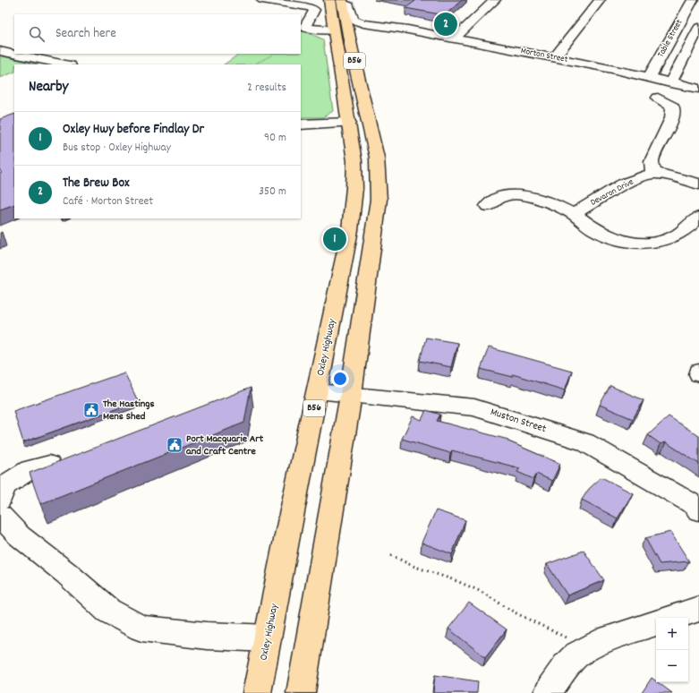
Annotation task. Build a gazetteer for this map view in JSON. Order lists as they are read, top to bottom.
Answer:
{
  "streets": {
    "main road": ["B56", "Oxley Highway"],
    "street": [
      "Table Street",
      "Morton Street",
      "Devaron Drive",
      "Muston Street"
    ]
  },
  "crossings": [
    ["Table Street", "Morton Street"],
    ["Morton Street", "Oxley Highway"],
    ["Oxley Highway", "Muston Street"]
  ],
  "places": {
    "public building": ["The Hastings Mens Shed", "Port Macquarie Art and Craft Centre"]
  },
  "page": {
    "pins": ["2", "1"],
    "search": "Search here",
    "heading": ["Nearby", "2 results"],
    "list": [
      {
        "mark": "1",
        "name": "Oxley Hwy before Findlay Dr",
        "note": "Bus stop · Oxley Highway",
        "value": "90 m"
      },
      {
        "mark": "2",
        "name": "The Brew Box",
        "note": "Café · Morton Street",
        "value": "350 m"
      }
    ],
    "map_buttons": ["+", "−"]
  }
}
